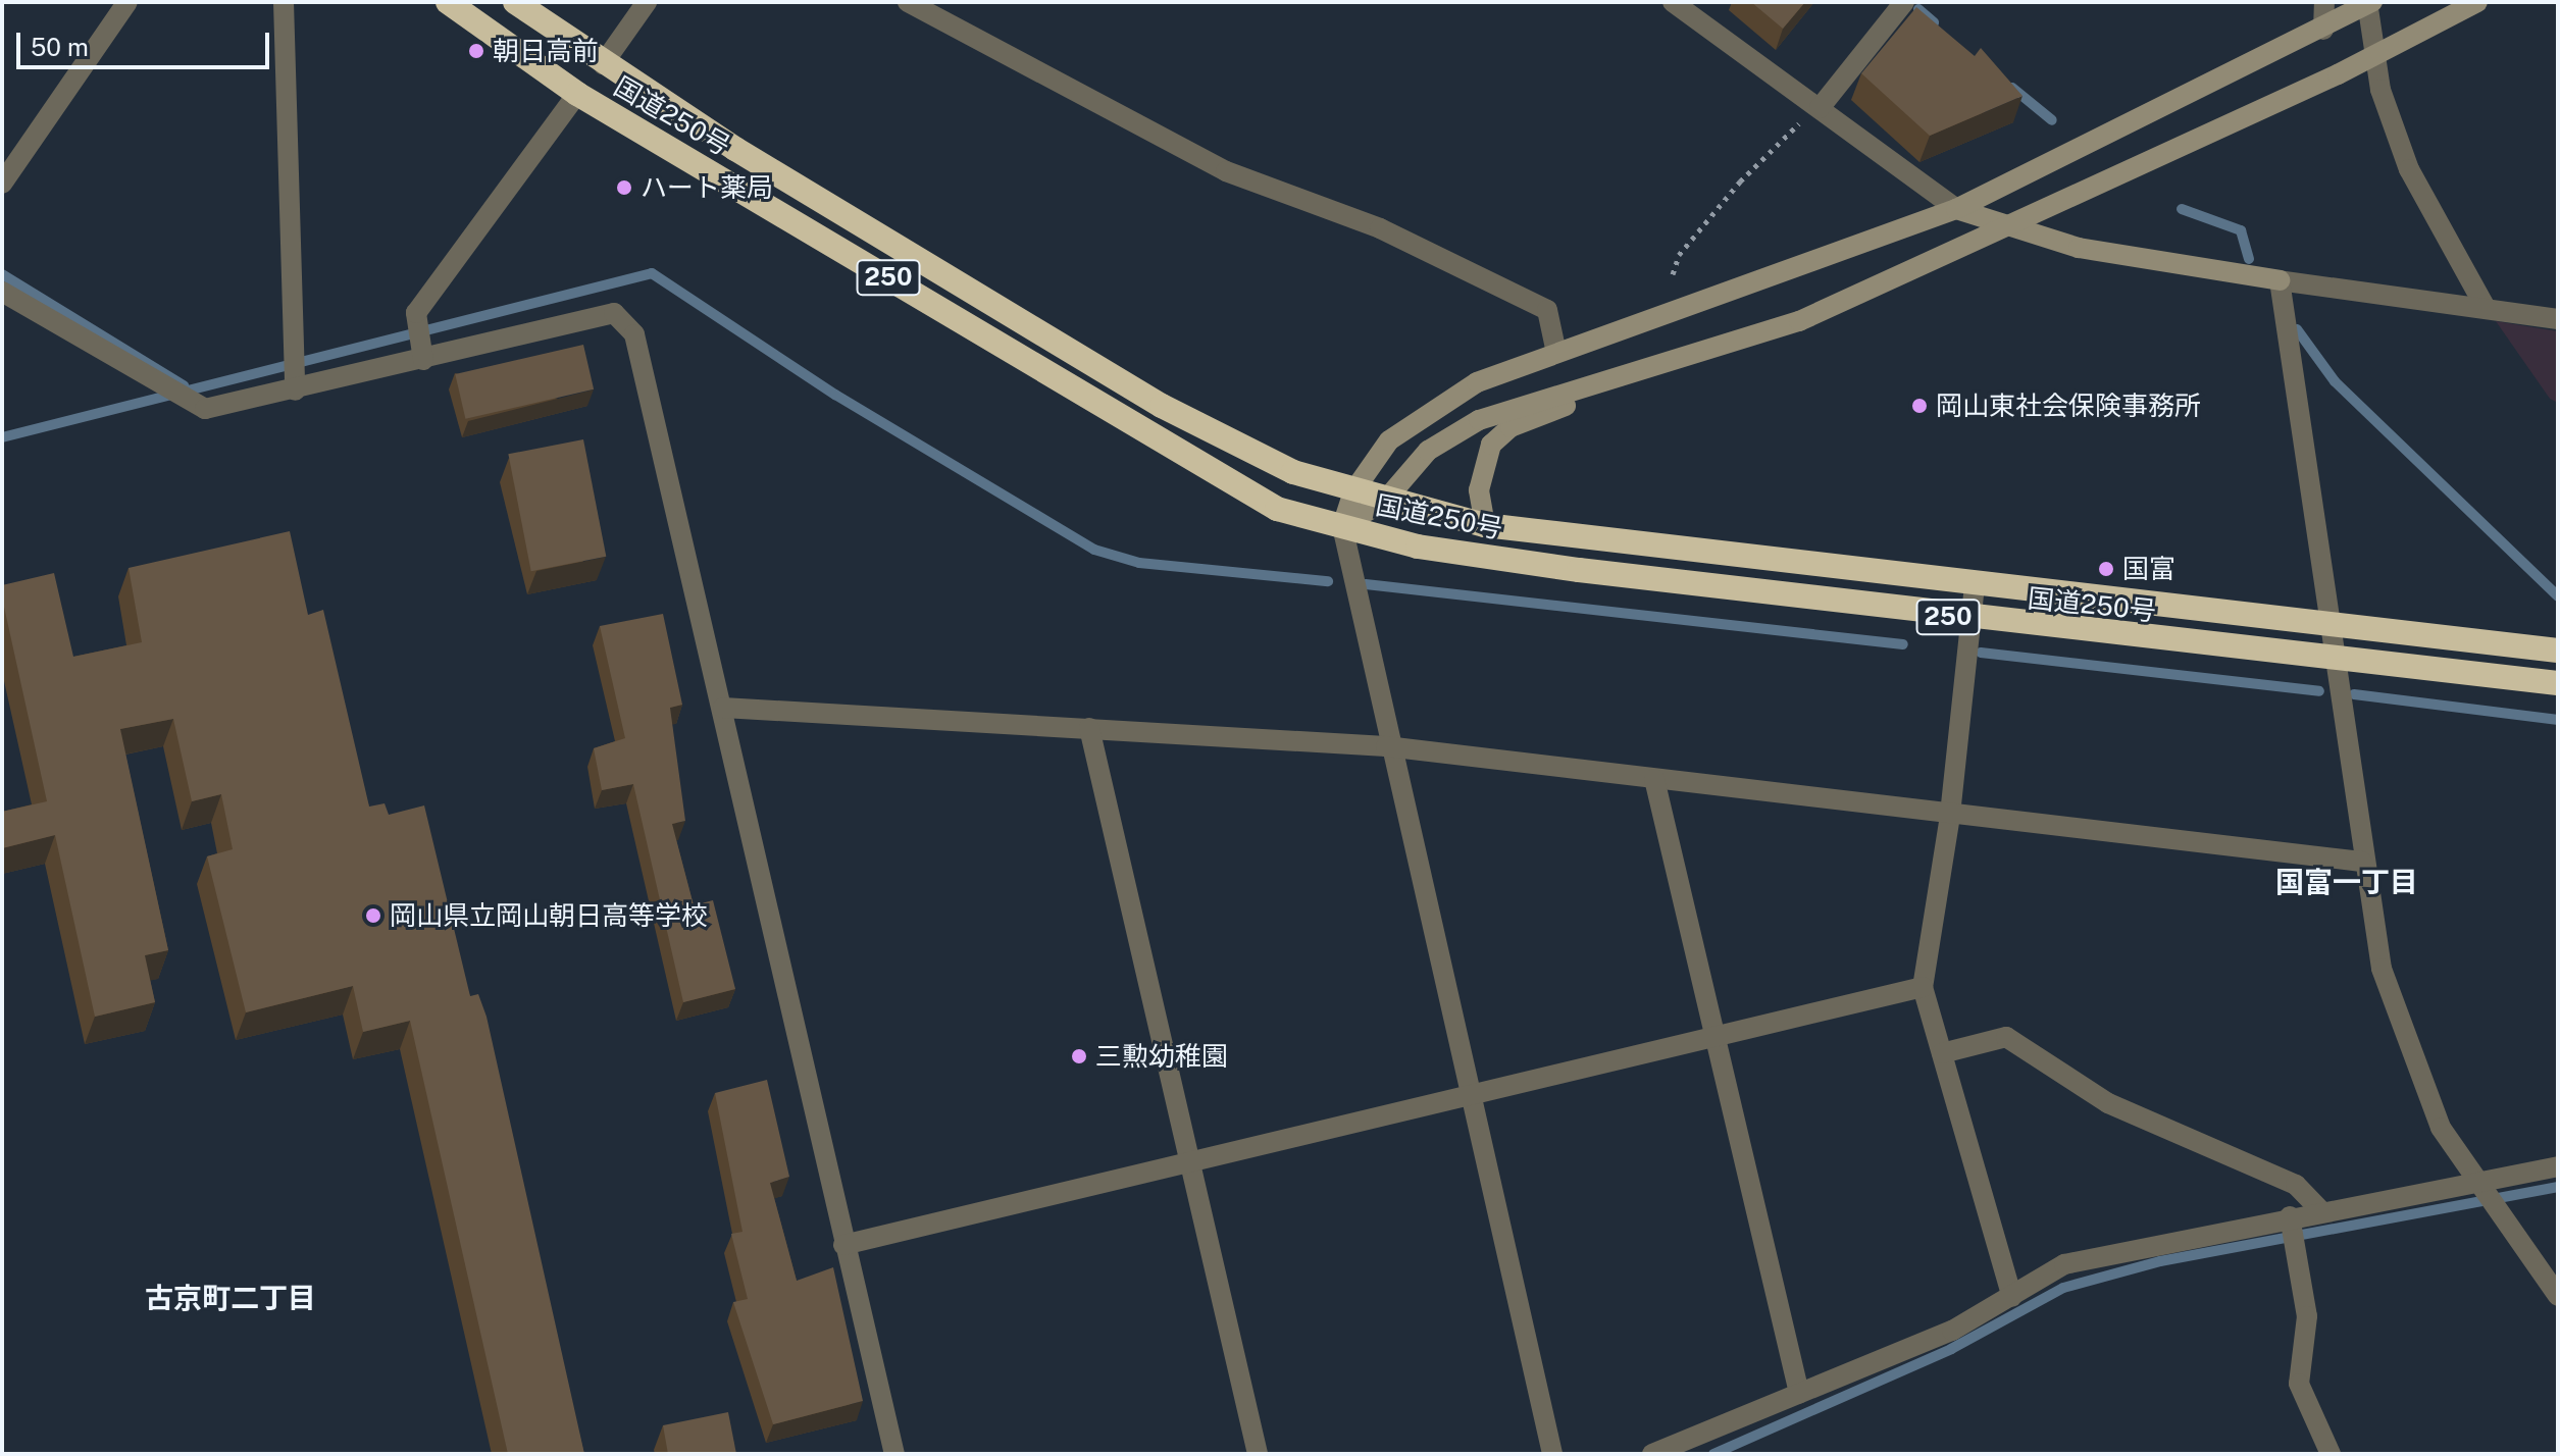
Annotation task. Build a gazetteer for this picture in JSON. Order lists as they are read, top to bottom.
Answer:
{
  "streets": {
    "highway": ["国道250号", "250"]
  },
  "districts": ["国富一丁目", "古京町二丁目"],
  "places": [
    "朝日高前",
    "ハート薬局",
    "岡山東社会保険事務所",
    "国富",
    "岡山県立岡山朝日高等学校",
    "三勲幼稚園"
  ],
  "scale_bar": "50 m"
}
